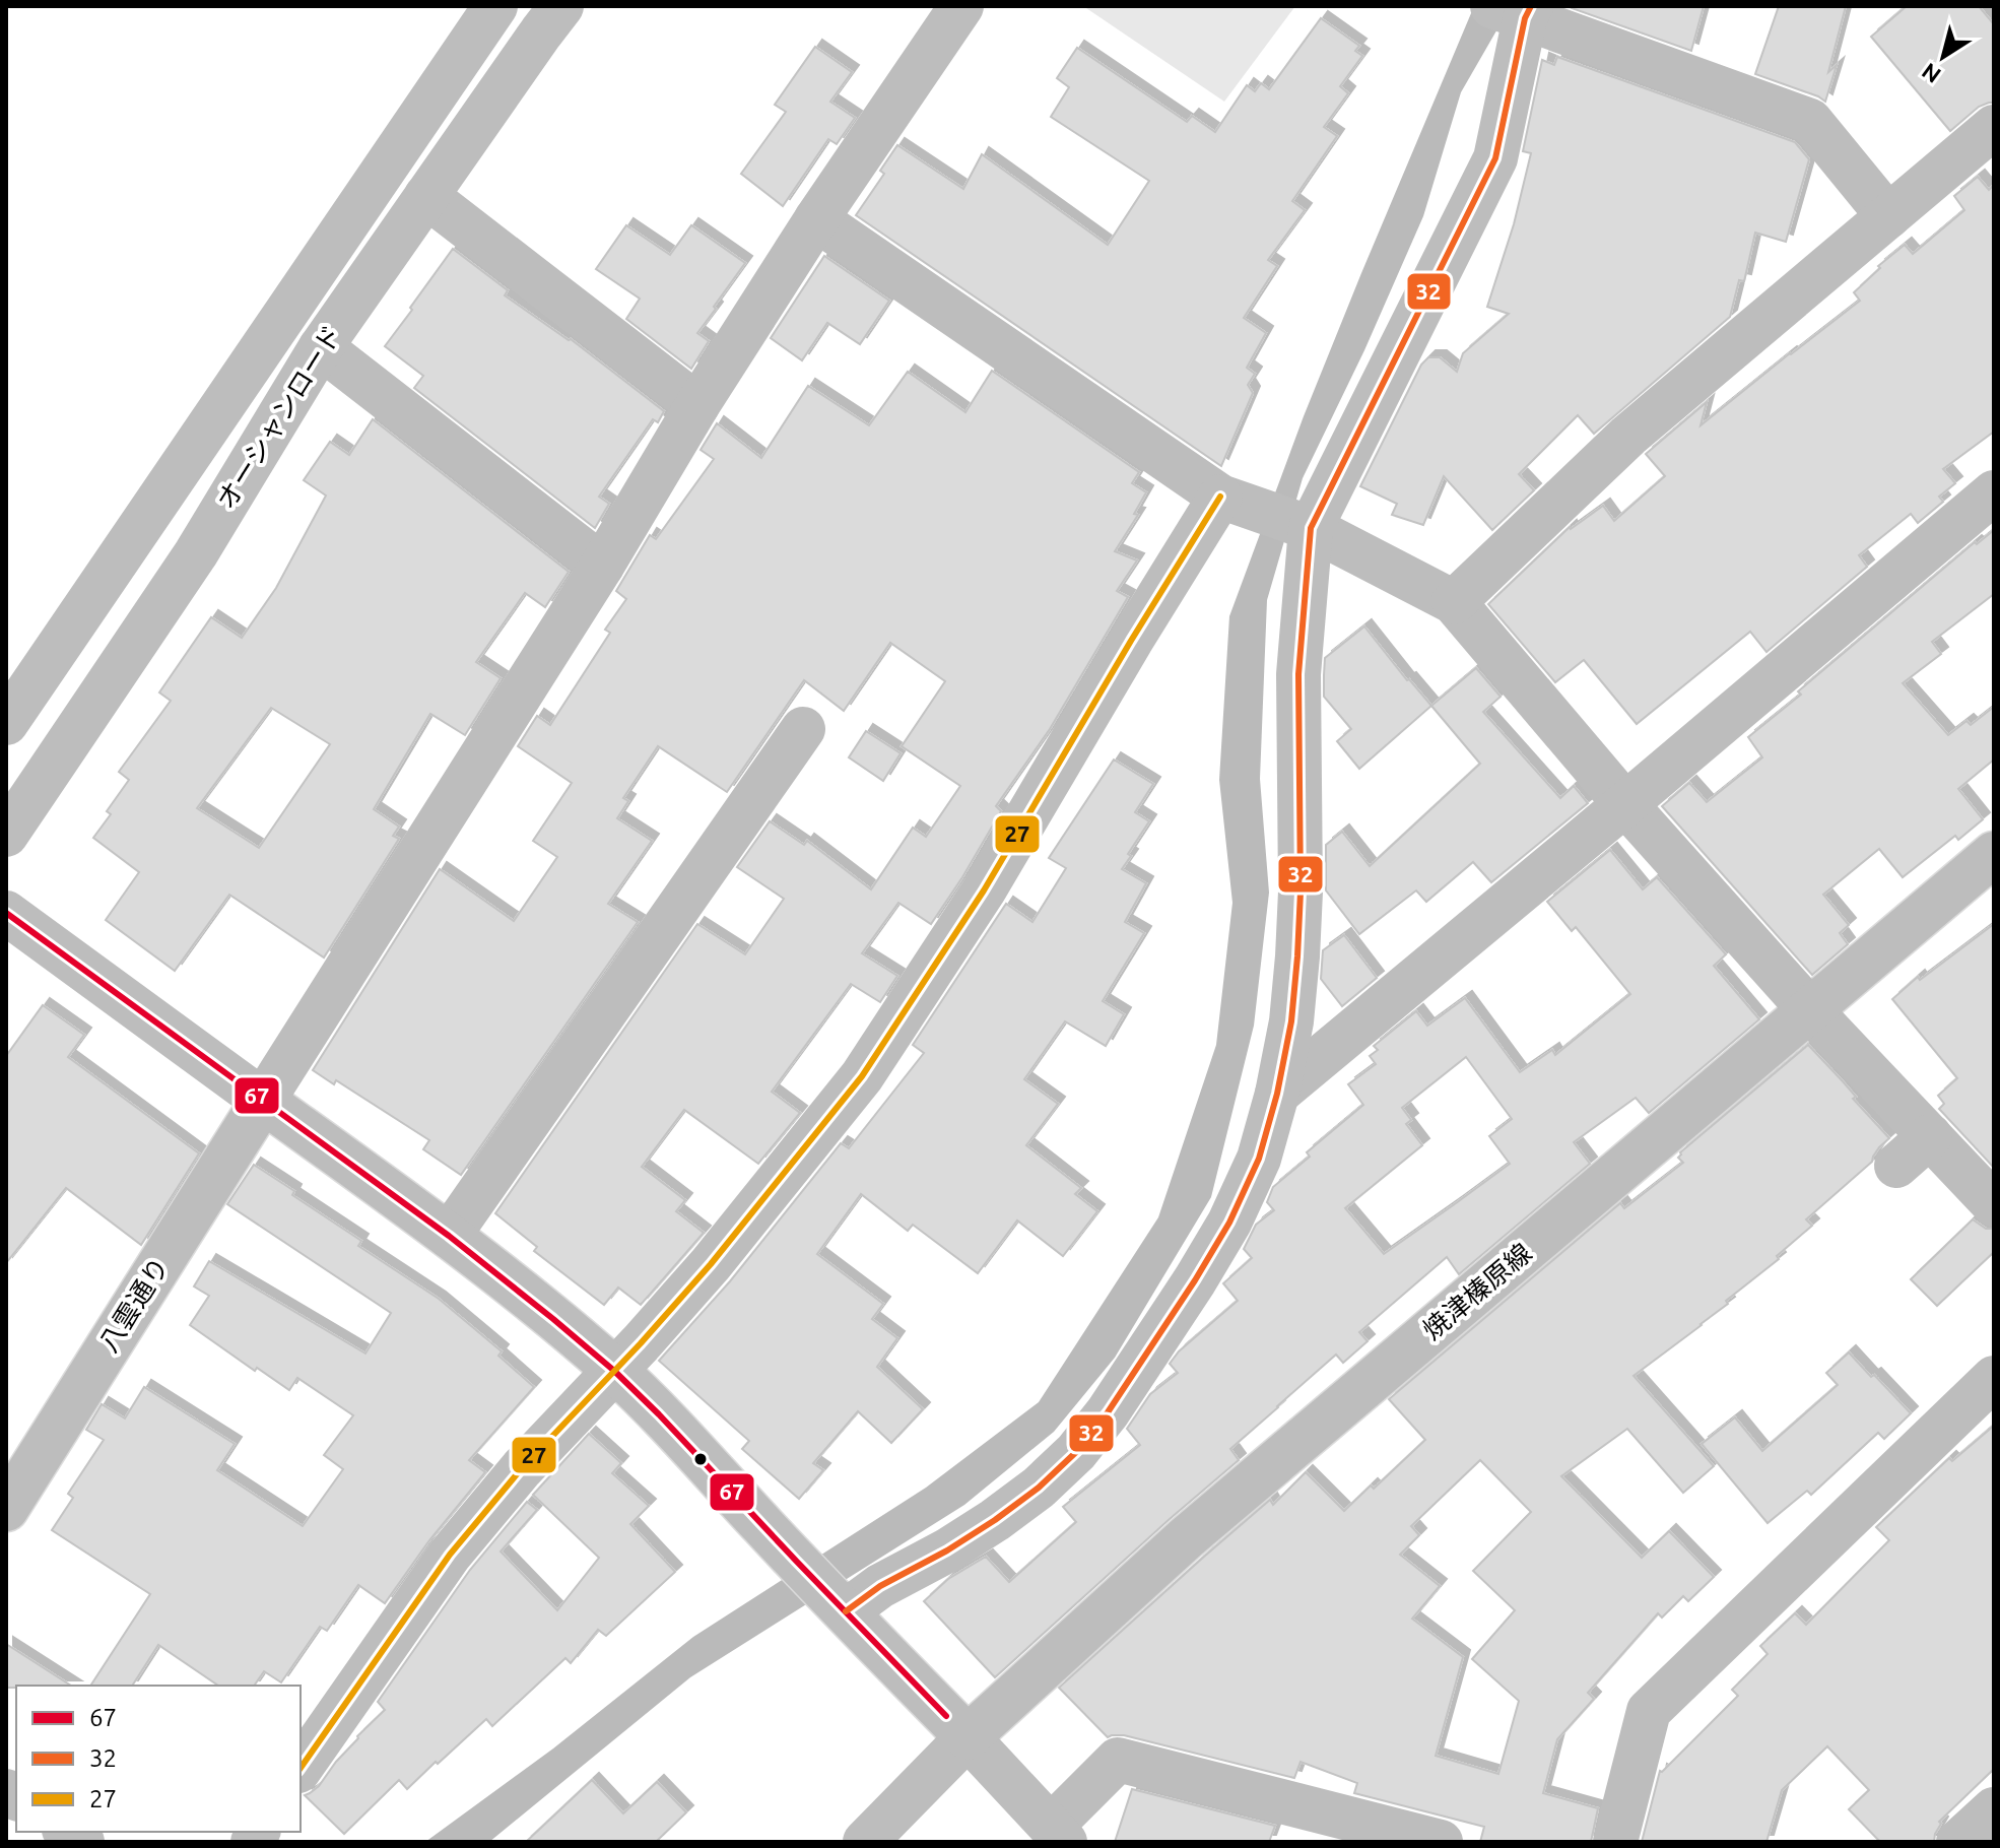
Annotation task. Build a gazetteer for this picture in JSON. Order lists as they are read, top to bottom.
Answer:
{
  "streets": {
    "street": ["オーシャンロード", "焼津榛原線", "八雲通り"]
  },
  "lines": ["transit line 32", "transit line 27", "transit line 67"],
  "legend": ["67", "32", "27"],
  "north": "bottom left"
}
